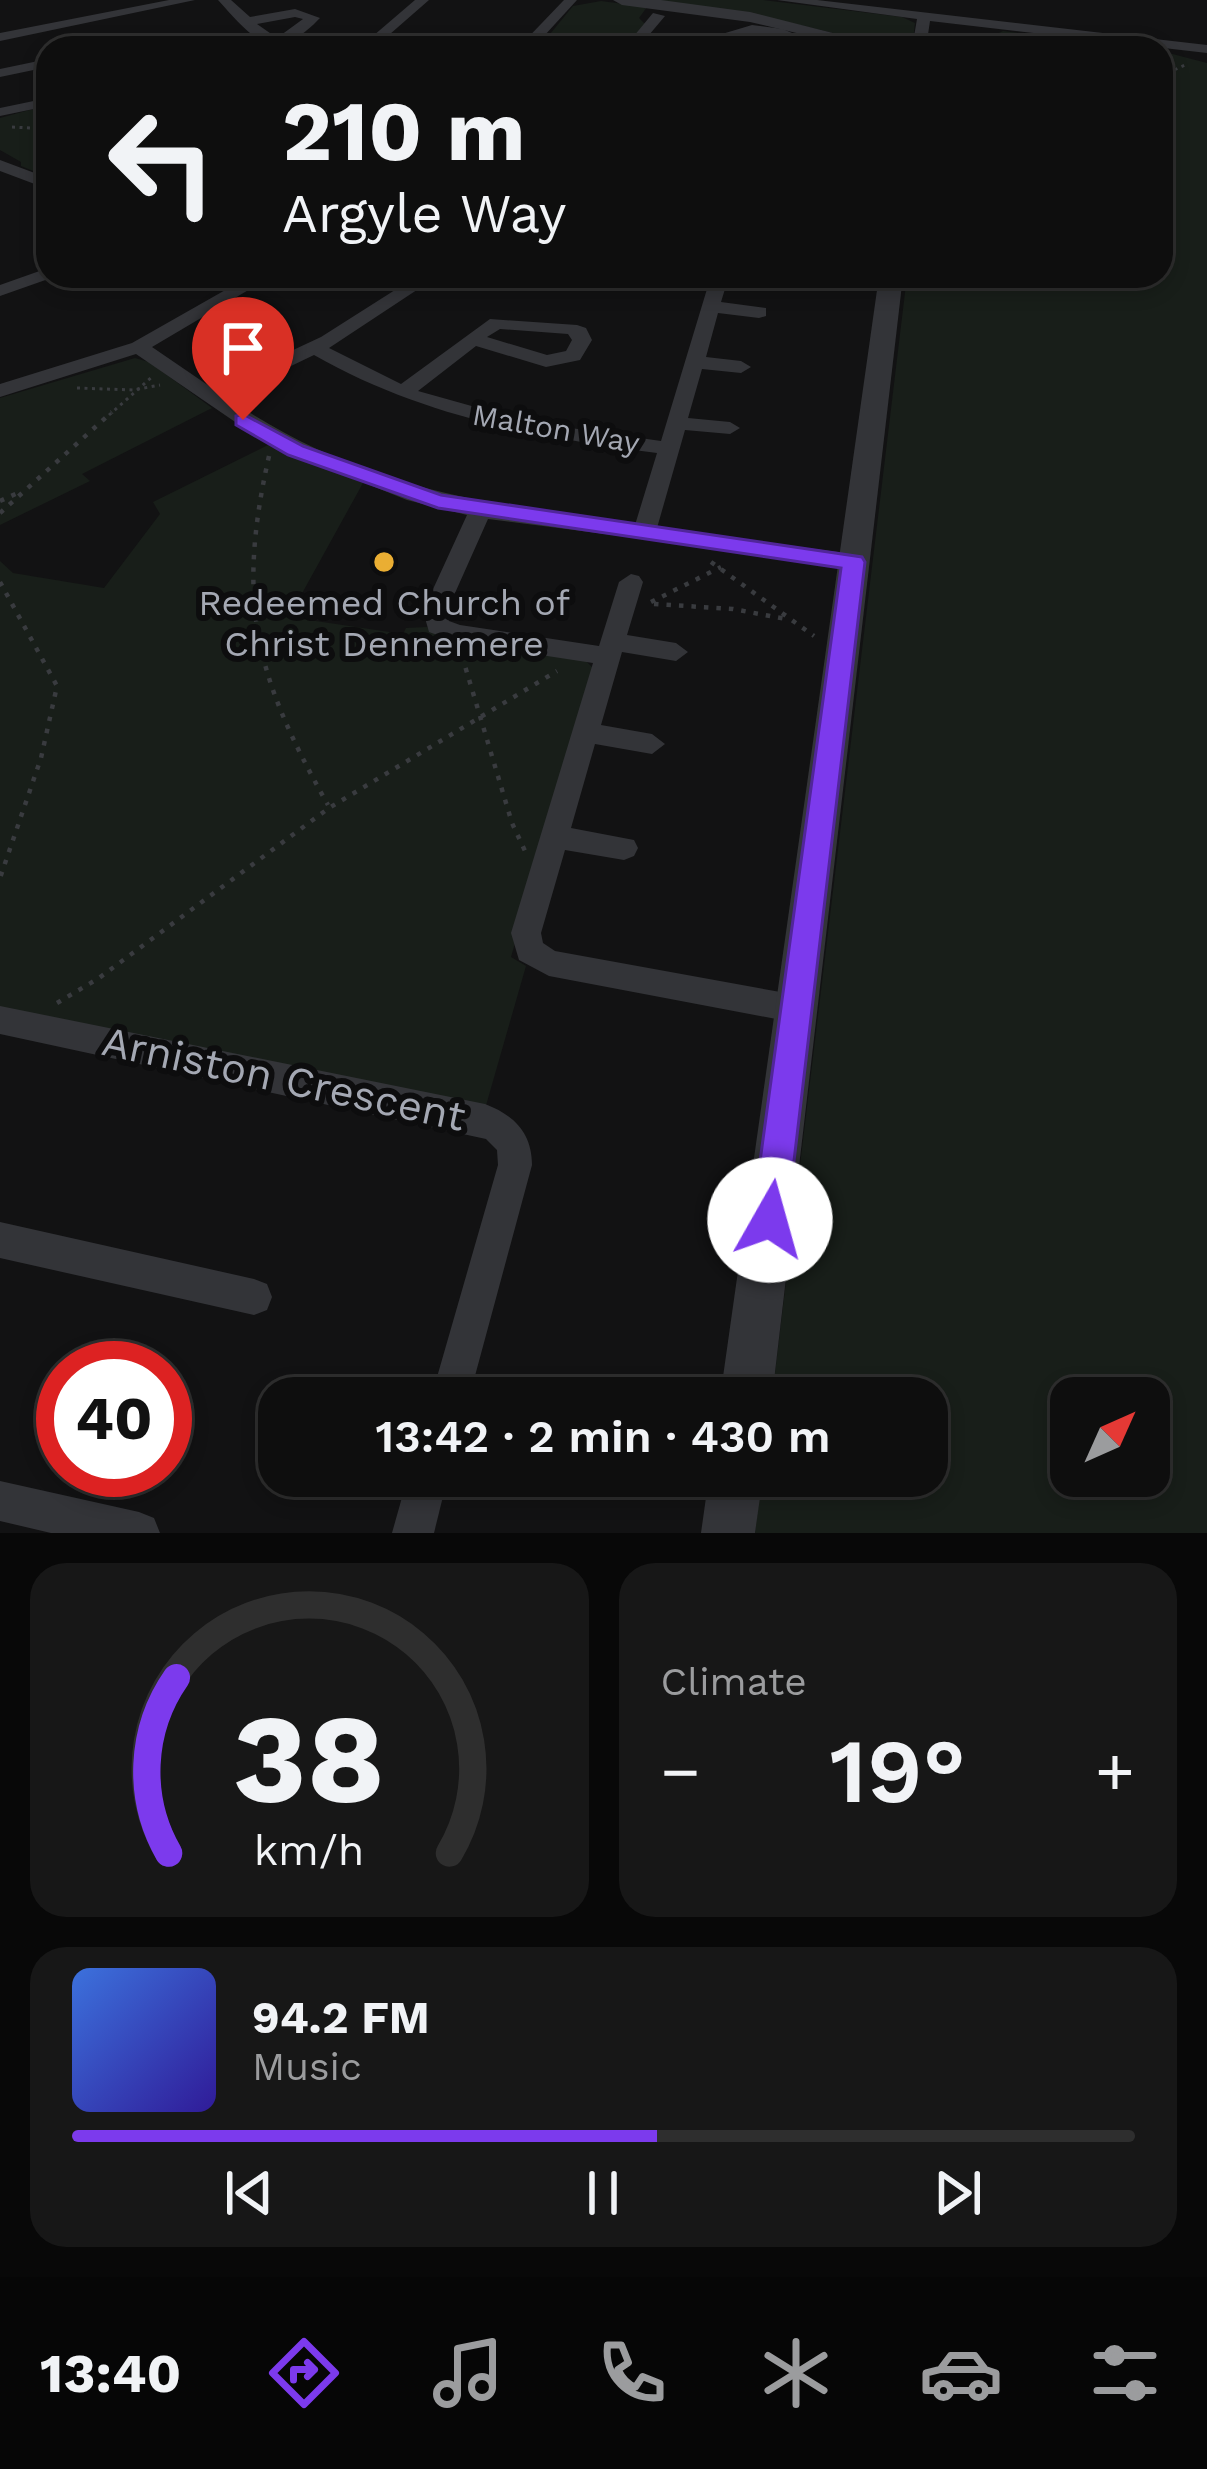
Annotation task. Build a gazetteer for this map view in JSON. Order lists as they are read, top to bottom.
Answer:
{
  "streets": {
    "street": ["Malton Way", "Arniston Crescent"]
  },
  "places": ["Redeemed Church of Christ Dennemere"],
  "north": "top right",
  "page": {
    "turn": ["210 m", "Argyle Way"],
    "limit": "40",
    "trip": "13:42 · 2 min · 430 m",
    "tile": "Climate",
    "heat": ["−", "19°", "+"],
    "song": ["94.2 FM", "Music"],
    "tabs": "13:40",
    "gauge": ["38", "km/h"]
  }
}
